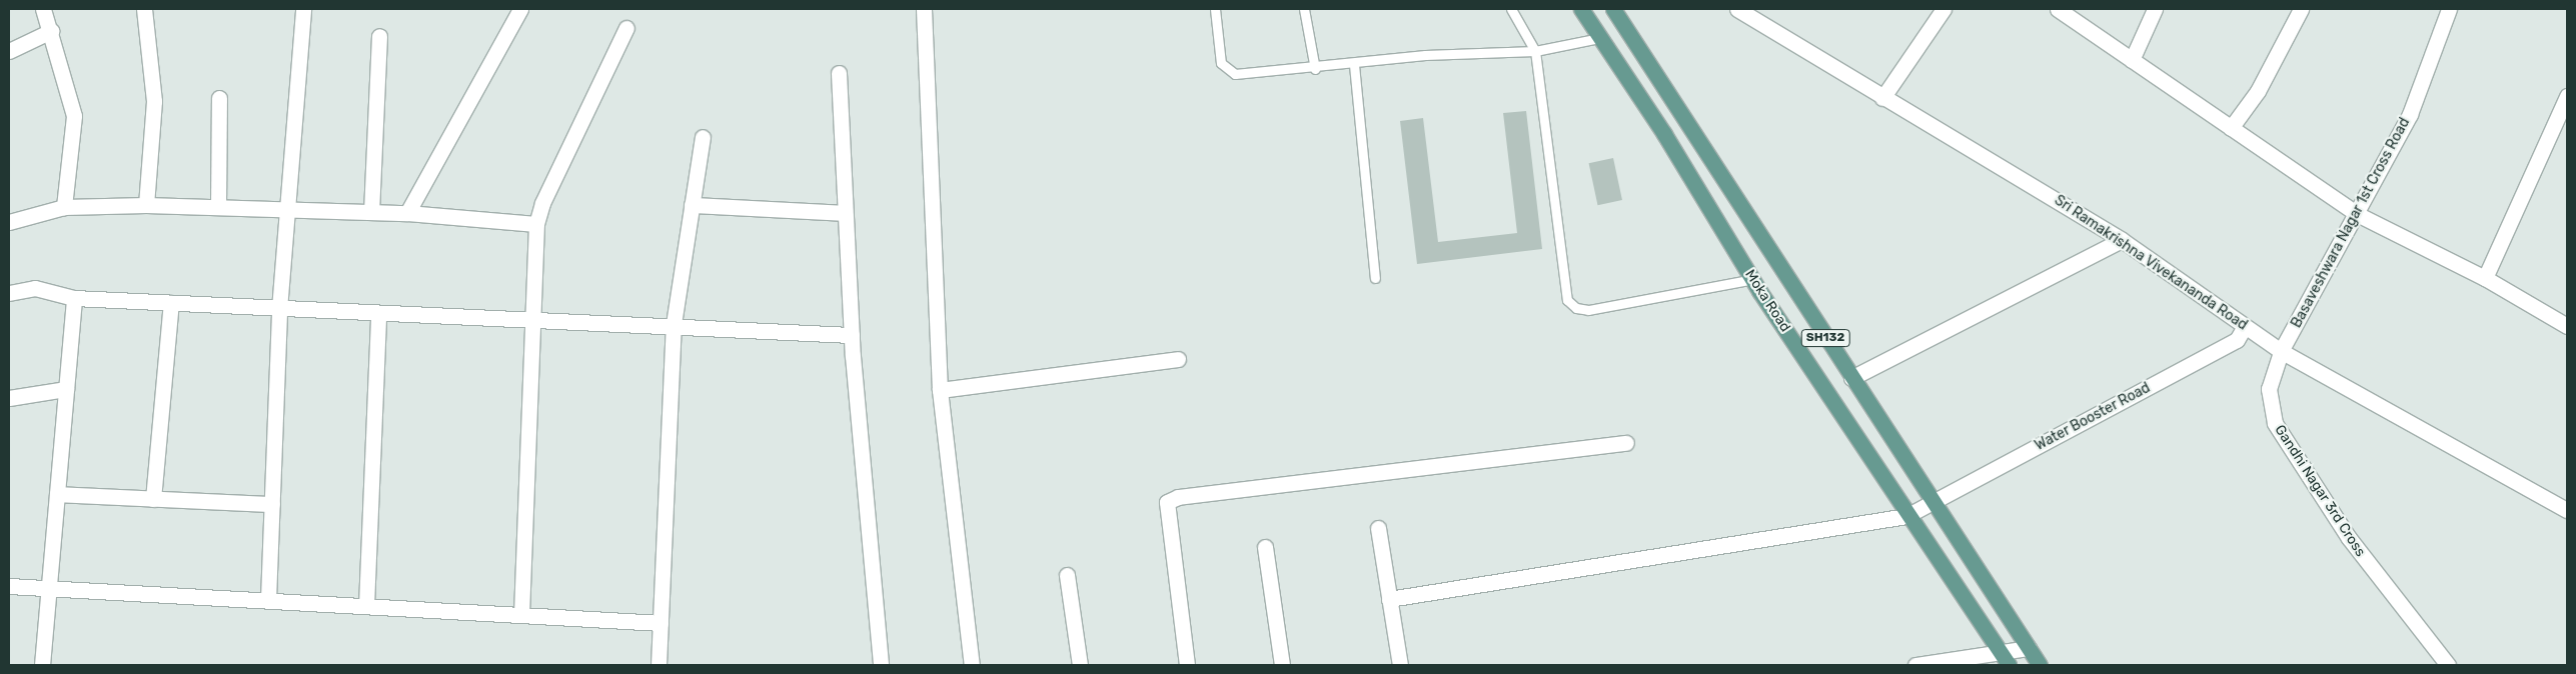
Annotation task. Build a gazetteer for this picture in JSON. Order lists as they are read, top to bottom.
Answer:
{
  "streets": {
    "main road": ["Moka Road", "SH132"],
    "street": [
      "Basaveshwara Nagar 1st Cross Road",
      "Sri Ramakrishna Vivekananda Road",
      "Water Booster Road",
      "Gandhi Nagar 3rd Cross"
    ]
  },
  "crossings": [
    ["Basaveshwara Nagar 1st Cross Road", "Sri Ramakrishna Vivekananda Road"],
    ["Basaveshwara Nagar 1st Cross Road", "Gandhi Nagar 3rd Cross"],
    ["Sri Ramakrishna Vivekananda Road", "Water Booster Road"],
    ["Sri Ramakrishna Vivekananda Road", "Gandhi Nagar 3rd Cross"],
    ["Moka Road", "Water Booster Road"],
    ["SH132", "Water Booster Road"]
  ]
}
